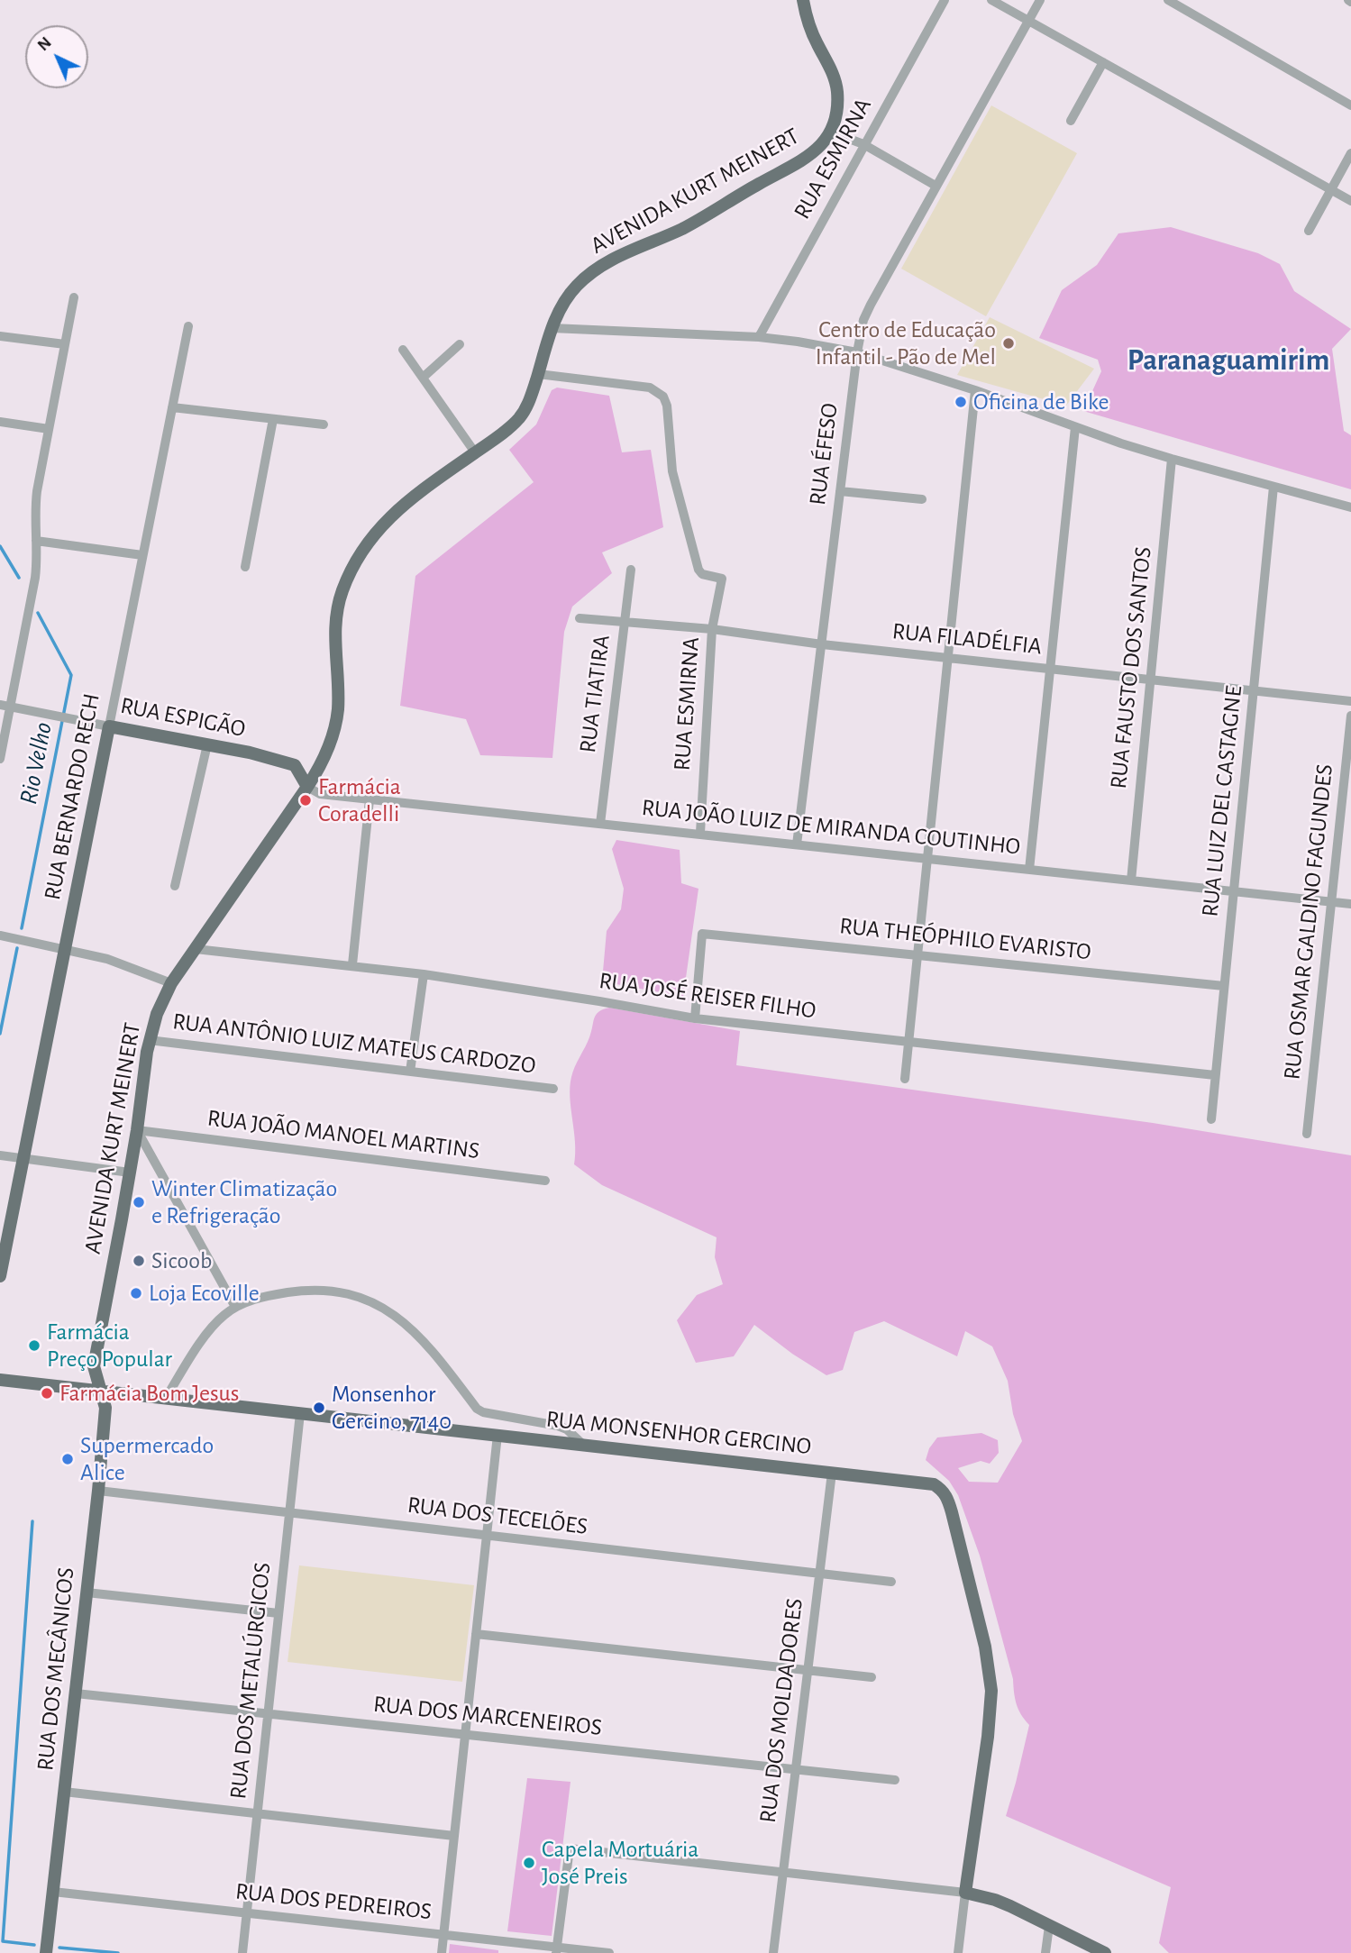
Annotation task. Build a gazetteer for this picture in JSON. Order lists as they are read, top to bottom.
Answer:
{
  "streets": {
    "main road": [
      "AVENIDA KURT MEINERT",
      "RUA ESPIGÃO",
      "RUA BERNARDO RECH",
      "RUA MONSENHOR GERCINO",
      "RUA DOS MECÂNICOS"
    ],
    "street": [
      "RUA ESMIRNA",
      "RUA ÉFESO",
      "RUA FILADÉLFIA",
      "RUA FAUSTO DOS SANTOS",
      "RUA TIATIRA",
      "RUA LUIZ DEL CASTAGNE",
      "RUA JOÃO LUIZ DE MIRANDA COUTINHO",
      "RUA OSMAR GALDINO FAGUNDES",
      "RUA THEÓPHILO EVARISTO",
      "RUA JOSÉ REISER FILHO",
      "RUA ANTÔNIO LUIZ MATEUS CARDOZO",
      "RUA JOÃO MANOEL MARTINS",
      "RUA DOS TECELÕES",
      "RUA DOS METALÚRGICOS",
      "RUA DOS MOLDADORES",
      "RUA DOS MARCENEIROS",
      "RUA DOS PEDREIROS"
    ]
  },
  "crossings": [
    ["RUA ESMIRNA", "AVENIDA KURT MEINERT"],
    ["RUA ESMIRNA", "RUA FILADÉLFIA"],
    ["RUA ESMIRNA", "RUA JOÃO LUIZ DE MIRANDA COUTINHO"],
    ["AVENIDA KURT MEINERT", "RUA JOÃO LUIZ DE MIRANDA COUTINHO"],
    ["AVENIDA KURT MEINERT", "RUA JOSÉ REISER FILHO"],
    ["AVENIDA KURT MEINERT", "RUA ANTÔNIO LUIZ MATEUS CARDOZO"],
    ["AVENIDA KURT MEINERT", "RUA JOÃO MANOEL MARTINS"],
    ["AVENIDA KURT MEINERT", "RUA MONSENHOR GERCINO"],
    ["AVENIDA KURT MEINERT", "RUA DOS MECÂNICOS"],
    ["RUA ÉFESO", "RUA FILADÉLFIA"],
    ["RUA ÉFESO", "RUA JOÃO LUIZ DE MIRANDA COUTINHO"],
    ["RUA FILADÉLFIA", "RUA FAUSTO DOS SANTOS"],
    ["RUA FILADÉLFIA", "RUA TIATIRA"],
    ["RUA FILADÉLFIA", "RUA LUIZ DEL CASTAGNE"],
    ["RUA FAUSTO DOS SANTOS", "RUA JOÃO LUIZ DE MIRANDA COUTINHO"],
    ["RUA TIATIRA", "RUA JOÃO LUIZ DE MIRANDA COUTINHO"],
    ["RUA ESPIGÃO", "RUA BERNARDO RECH"],
    ["RUA LUIZ DEL CASTAGNE", "RUA JOÃO LUIZ DE MIRANDA COUTINHO"],
    ["RUA LUIZ DEL CASTAGNE", "RUA THEÓPHILO EVARISTO"],
    ["RUA LUIZ DEL CASTAGNE", "RUA JOSÉ REISER FILHO"],
    ["RUA JOÃO LUIZ DE MIRANDA COUTINHO", "RUA OSMAR GALDINO FAGUNDES"],
    ["RUA THEÓPHILO EVARISTO", "RUA JOSÉ REISER FILHO"],
    ["RUA MONSENHOR GERCINO", "RUA DOS MECÂNICOS"],
    ["RUA MONSENHOR GERCINO", "RUA DOS METALÚRGICOS"],
    ["RUA MONSENHOR GERCINO", "RUA DOS MOLDADORES"],
    ["RUA DOS TECELÕES", "RUA DOS MECÂNICOS"],
    ["RUA DOS TECELÕES", "RUA DOS METALÚRGICOS"],
    ["RUA DOS TECELÕES", "RUA DOS MOLDADORES"],
    ["RUA DOS MECÂNICOS", "RUA DOS MARCENEIROS"],
    ["RUA DOS MECÂNICOS", "RUA DOS PEDREIROS"],
    ["RUA DOS METALÚRGICOS", "RUA DOS MARCENEIROS"],
    ["RUA DOS METALÚRGICOS", "RUA DOS PEDREIROS"],
    ["RUA DOS MOLDADORES", "RUA DOS MARCENEIROS"]
  ],
  "districts": ["Paranaguamirim"],
  "water": ["Rio Velho"],
  "places": [
    "Centro de Educação Infantil - Pão de Mel",
    "Oficina de Bike",
    "Farmácia Coradelli",
    "Winter Climatização e Refrigeração",
    "Sicoob",
    "Loja Ecoville",
    "Farmácia Preço Popular",
    "Farmácia Bom Jesus",
    "Monsenhor Gercino, 7140",
    "Supermercado Alice",
    "Capela Mortuária José Preis"
  ],
  "north": "top left"
}
